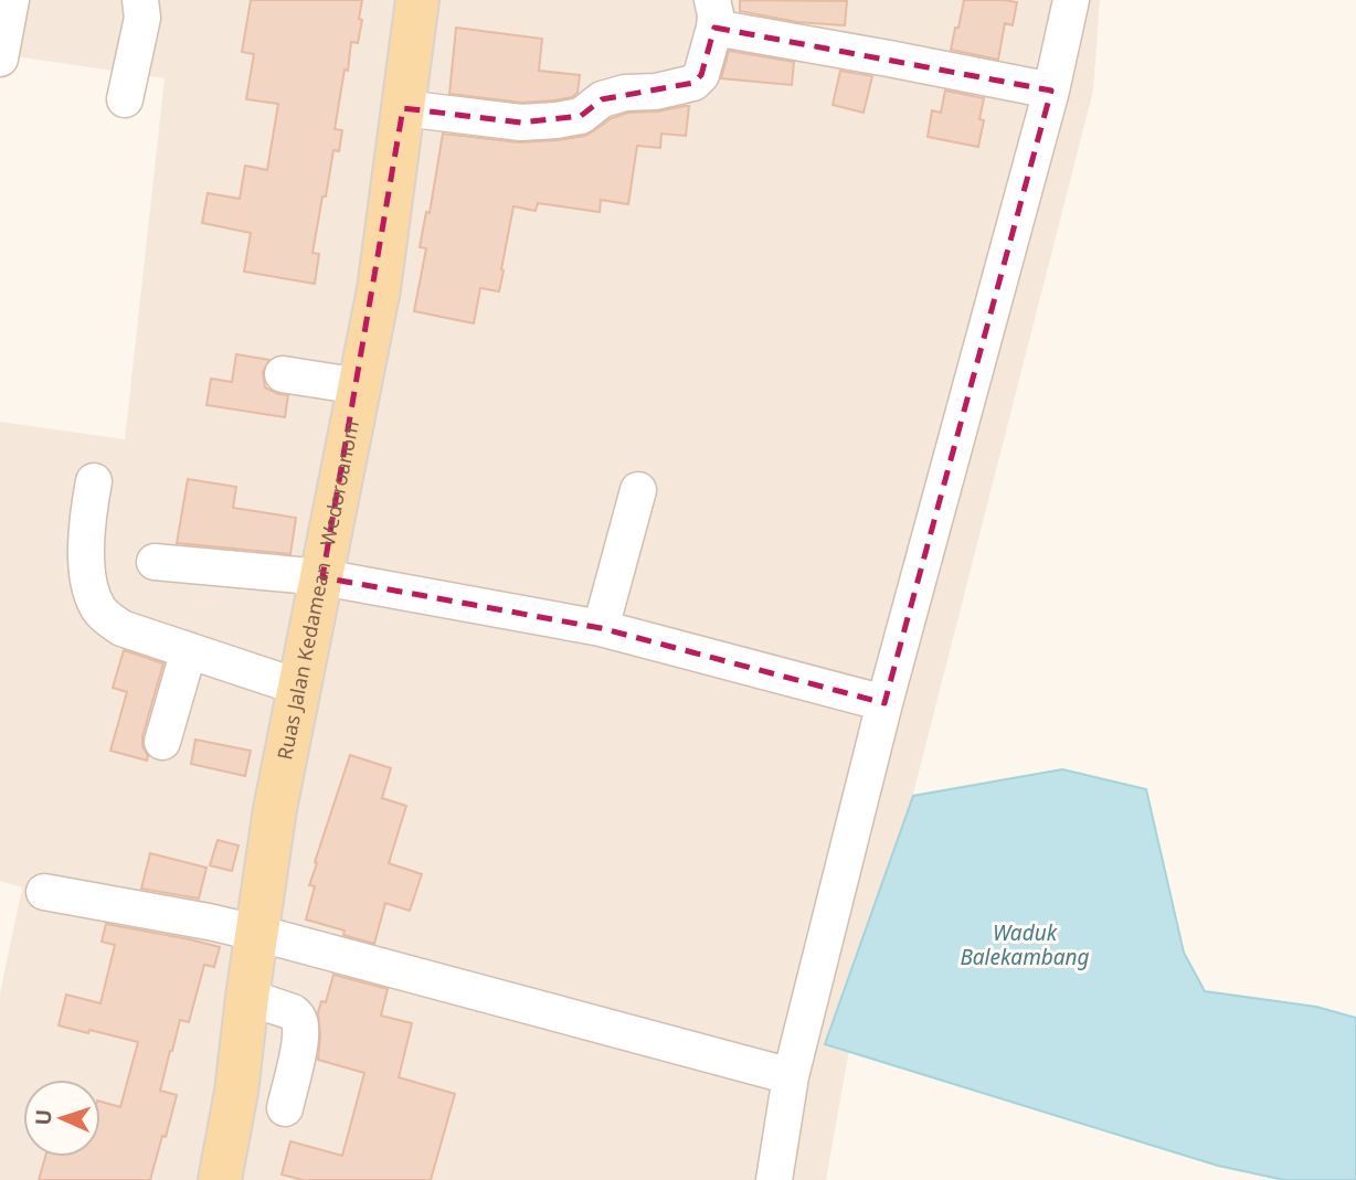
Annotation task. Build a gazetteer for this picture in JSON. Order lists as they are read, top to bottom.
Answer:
{
  "streets": {
    "main road": ["Ruas Jalan Kedamean - Wedoroanom"]
  },
  "water": ["Waduk Balekambang"],
  "north": "left"
}
